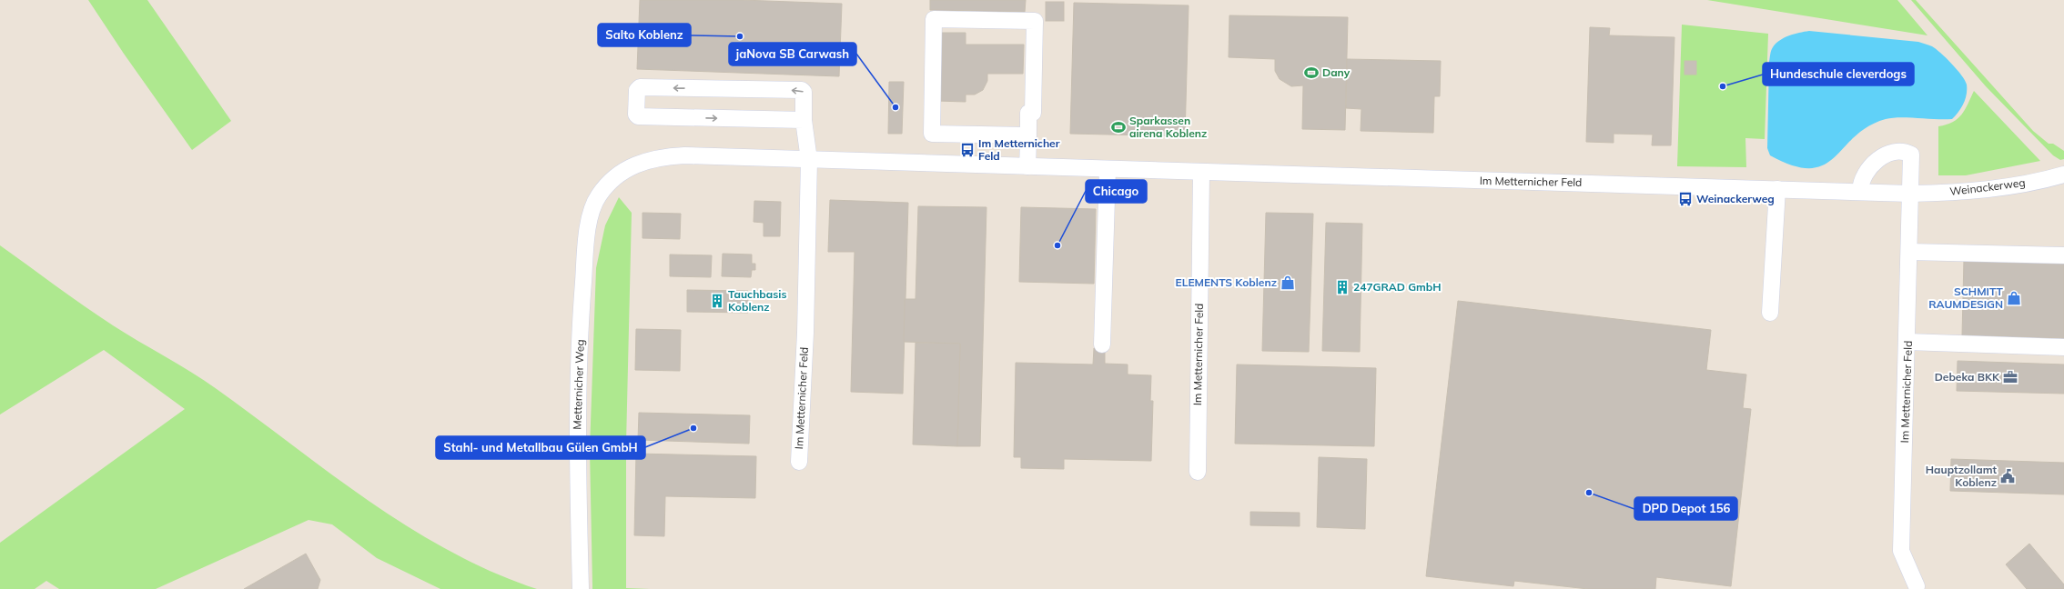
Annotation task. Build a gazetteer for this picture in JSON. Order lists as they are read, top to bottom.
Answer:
{
  "streets": {
    "street": ["Im Metternicher Feld", "Weinackerweg", "Metternicher Weg"]
  },
  "crossings": [
    ["Im Metternicher Feld", "Weinackerweg"],
    ["Im Metternicher Feld", "Metternicher Weg"]
  ],
  "places": {
    "other": [
      "Salto Koblenz",
      "Hundeschule cleverdogs",
      "jaNova SB Carwash",
      "Chicago",
      "Stahl- und Metallbau Gülen GmbH",
      "DPD Depot 156"
    ],
    "sports": ["Dany", "Sparkassen airena Koblenz"],
    "bus stop": ["Im Metternicher Feld", "Weinackerweg"],
    "shop": ["ELEMENTS Koblenz", "SCHMITT RAUMDESIGN"],
    "building": ["247GRAD GmbH", "Tauchbasis Koblenz"],
    "office": ["Debeka BKK"],
    "public building": ["Hauptzollamt Koblenz"]
  }
}
